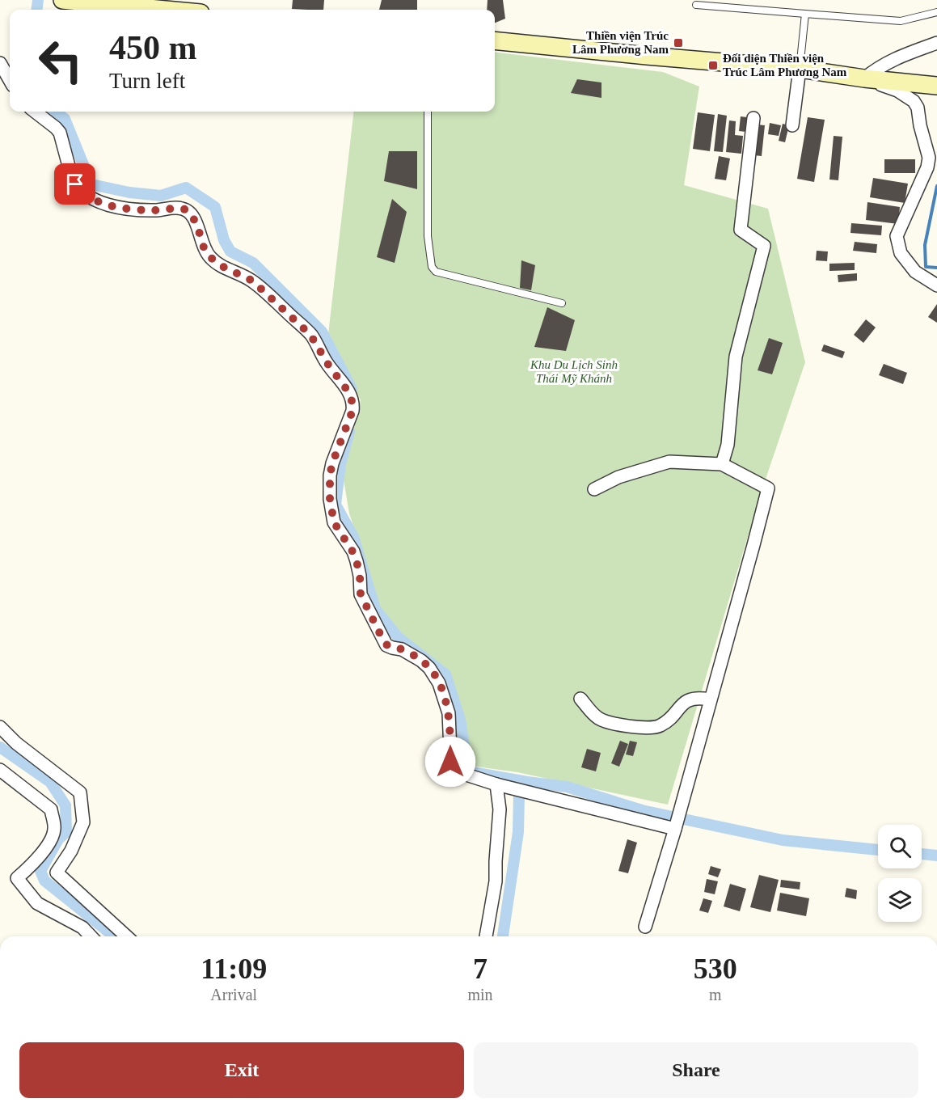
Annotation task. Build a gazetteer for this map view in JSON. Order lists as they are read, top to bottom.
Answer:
{
  "parks": ["Khu Du Lịch Sinh Thái Mỹ Khánh"],
  "places": {
    "transit": ["Thiền viện Trúc Lâm Phương Nam", "Đối diện Thiền viện Trúc Lâm Phương Nam"]
  },
  "page": {
    "turn": ["450 m", "Turn left"],
    "eta": [
      "11:09",
      "Arrival",
      "7",
      "min",
      "530",
      "m"
    ],
    "buttons": ["Exit", "Share"]
  }
}
